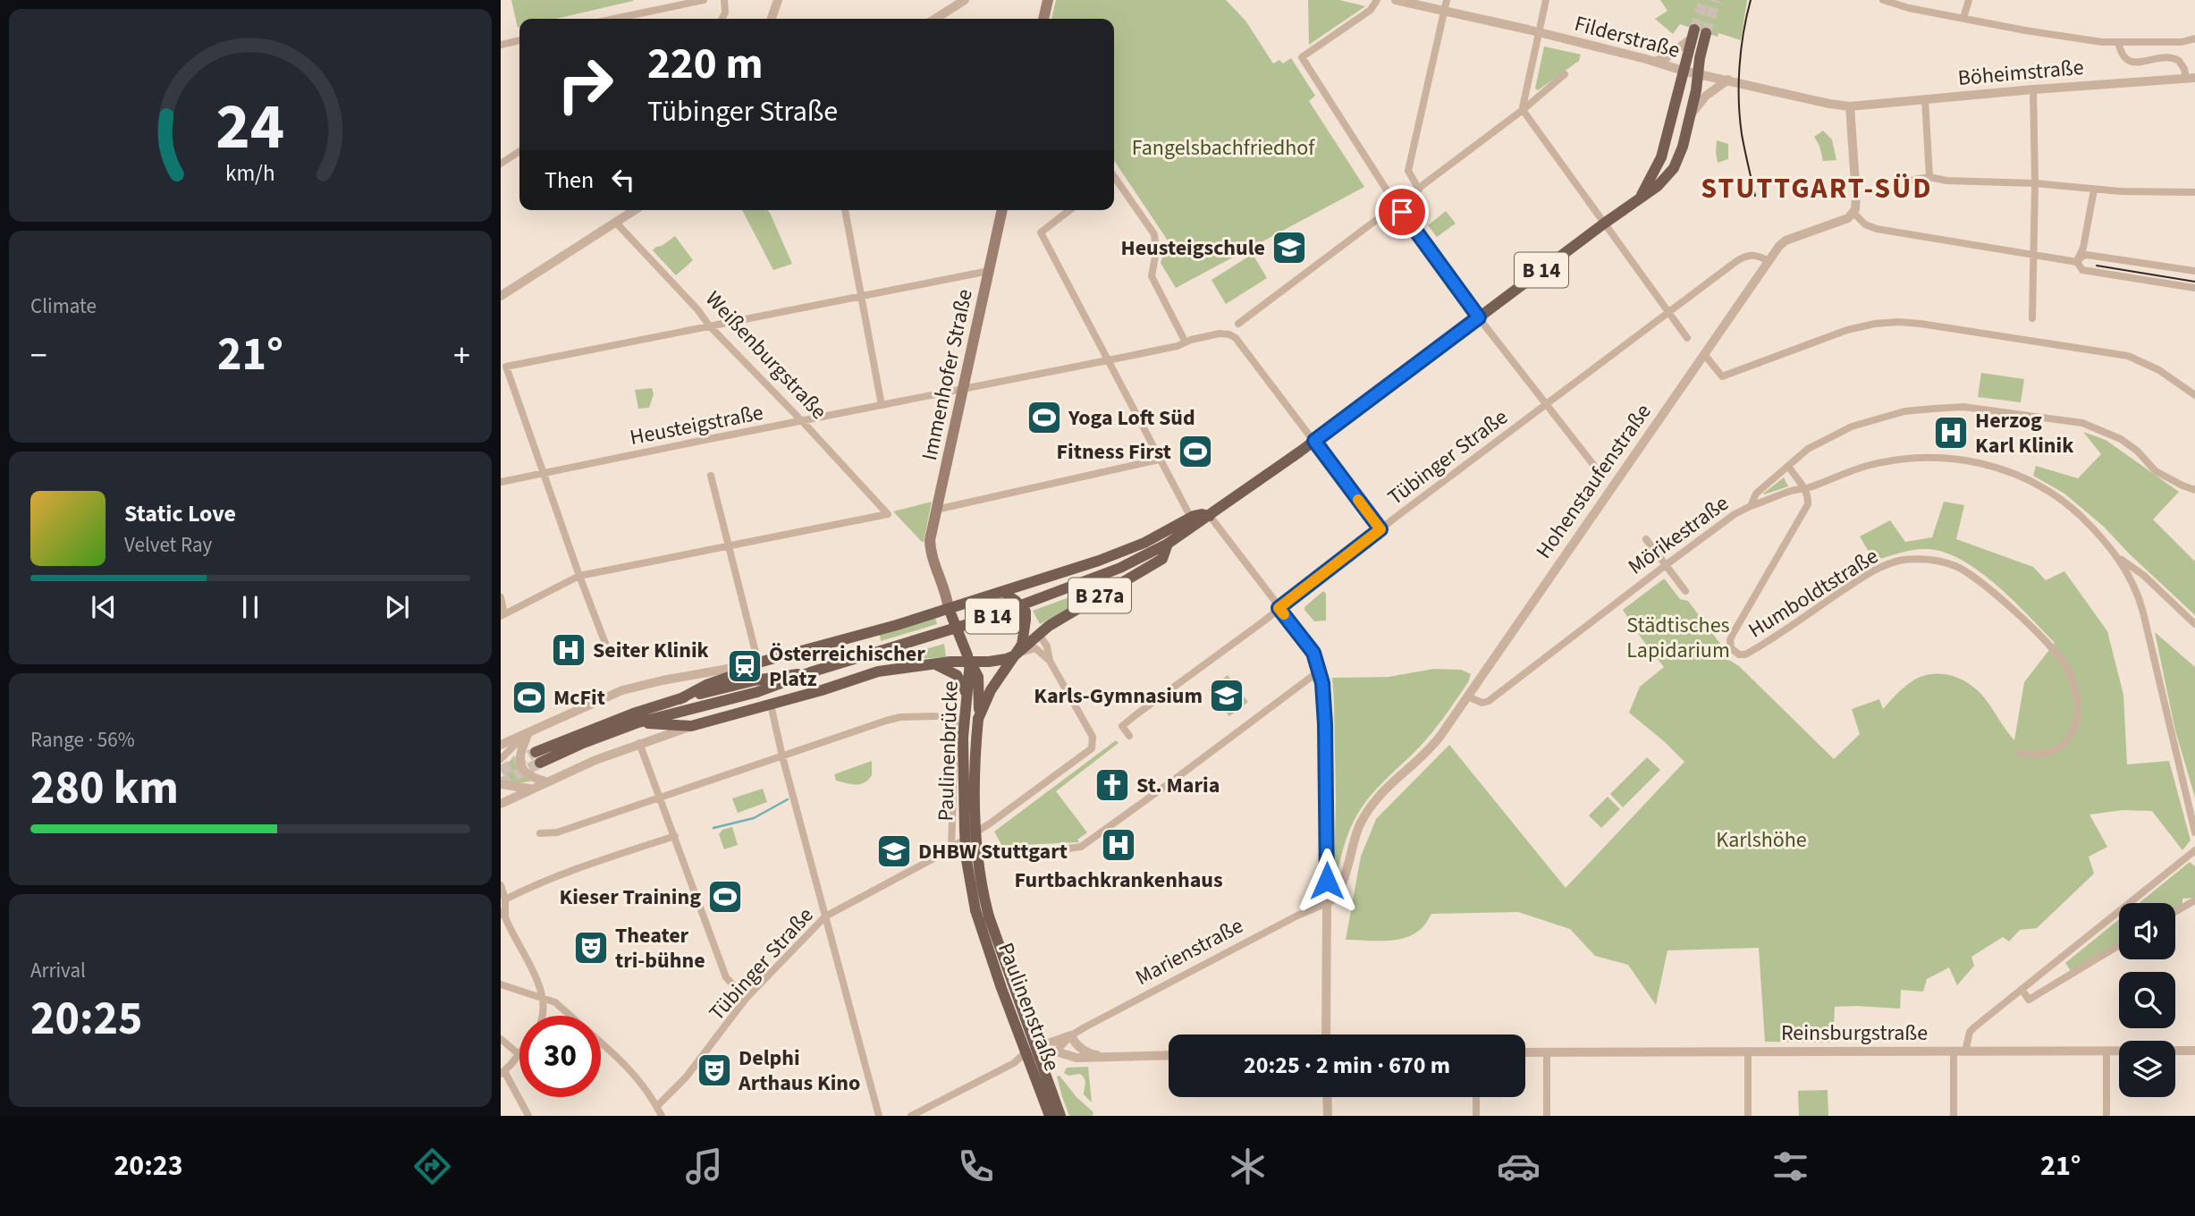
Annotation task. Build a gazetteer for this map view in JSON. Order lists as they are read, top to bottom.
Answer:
{
  "streets": {
    "main road": [
      "B 14",
      "Immenhofer Straße",
      "B 27a",
      "Paulinenbrücke",
      "Paulinenstraße"
    ],
    "street": [
      "Filderstraße",
      "Böheimstraße",
      "Weißenburgstraße",
      "Heusteigstraße",
      "Tübinger Straße",
      "Hohenstaufenstraße",
      "Mörikestraße",
      "Humboldtstraße",
      "Marienstraße",
      "Reinsburgstraße"
    ]
  },
  "crossings": [
    ["Filderstraße", "Böheimstraße"],
    ["Filderstraße", "B 14"],
    ["B 14", "Heusteigstraße"],
    ["B 14", "B 27a"],
    ["Weißenburgstraße", "Heusteigstraße"],
    ["Immenhofer Straße", "Heusteigstraße"],
    ["Tübinger Straße", "Hohenstaufenstraße"],
    ["Hohenstaufenstraße", "Mörikestraße"],
    ["Hohenstaufenstraße", "Marienstraße"],
    ["B 27a", "Paulinenbrücke"],
    ["Paulinenbrücke", "Paulinenstraße"],
    ["Marienstraße", "Paulinenstraße"]
  ],
  "districts": ["STUTTGART-SÜD"],
  "parks": ["Fangelsbachfriedhof", "Städtisches Lapidarium", "Karlshöhe"],
  "places": {
    "school or university": ["Heusteigschule", "Karls-Gymnasium", "DHBW Stuttgart"],
    "sports": [
      "Yoga Loft Süd",
      "Fitness First",
      "McFit",
      "Kieser Training"
    ],
    "hospital": ["Herzog Karl Klinik", "Seiter Klinik", "Furtbachkrankenhaus"],
    "station": ["Österreichischer Platz"],
    "church": ["St. Maria"],
    "theatre": ["Theater tri-bühne", "Delphi Arthaus Kino"]
  },
  "page": {
    "turn": ["220 m", "Tübinger Straße"],
    "then": "Then",
    "tile": [
      "Climate",
      ["Range · 56%", "280 km"],
      ["Arrival", "20:25"]
    ],
    "heat": ["−", "21°", "+"],
    "song": ["Static Love", "Velvet Ray"],
    "limit": "30",
    "trip": "20:25 · 2 min · 670 m",
    "tabs": ["20:23", "21°"],
    "gauge": ["24", "km/h"]
  }
}
